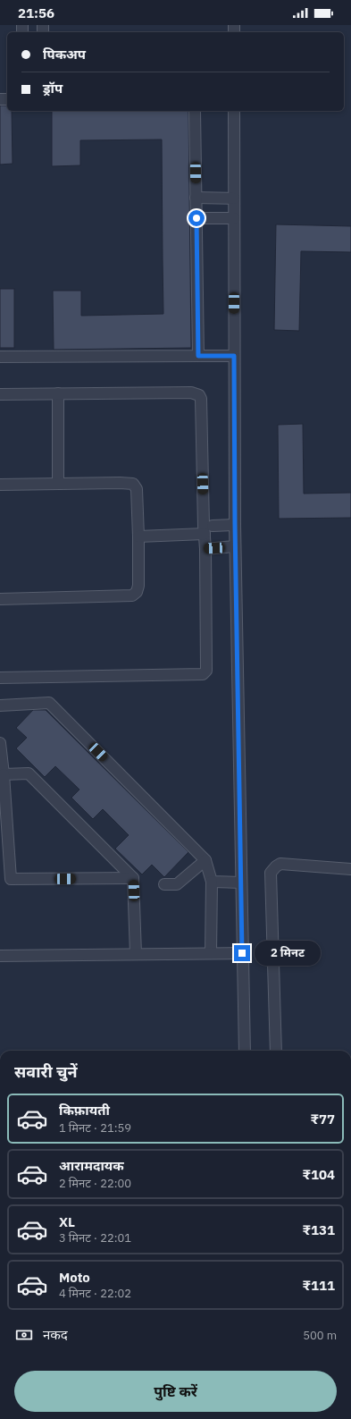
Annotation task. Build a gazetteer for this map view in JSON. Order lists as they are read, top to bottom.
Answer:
{
  "page": {
    "status": "21:56",
    "banner": ["पिकअप", "ड्रॉप"],
    "bubble": "2 मिनट",
    "heading": "सवारी चुनें",
    "list": [
      {
        "name": "किफ़ायती",
        "note": "1 मिनट · 21:59",
        "value": "₹77"
      },
      {
        "name": "आरामदायक",
        "note": "2 मिनट · 22:00",
        "value": "₹104"
      },
      {
        "name": "XL",
        "note": "3 मिनट · 22:01",
        "value": "₹131"
      },
      {
        "name": "Moto",
        "note": "4 मिनट · 22:02",
        "value": "₹111"
      }
    ],
    "pay": ["नकद", "500 m"],
    "buttons": "पुष्टि करें"
  }
}
